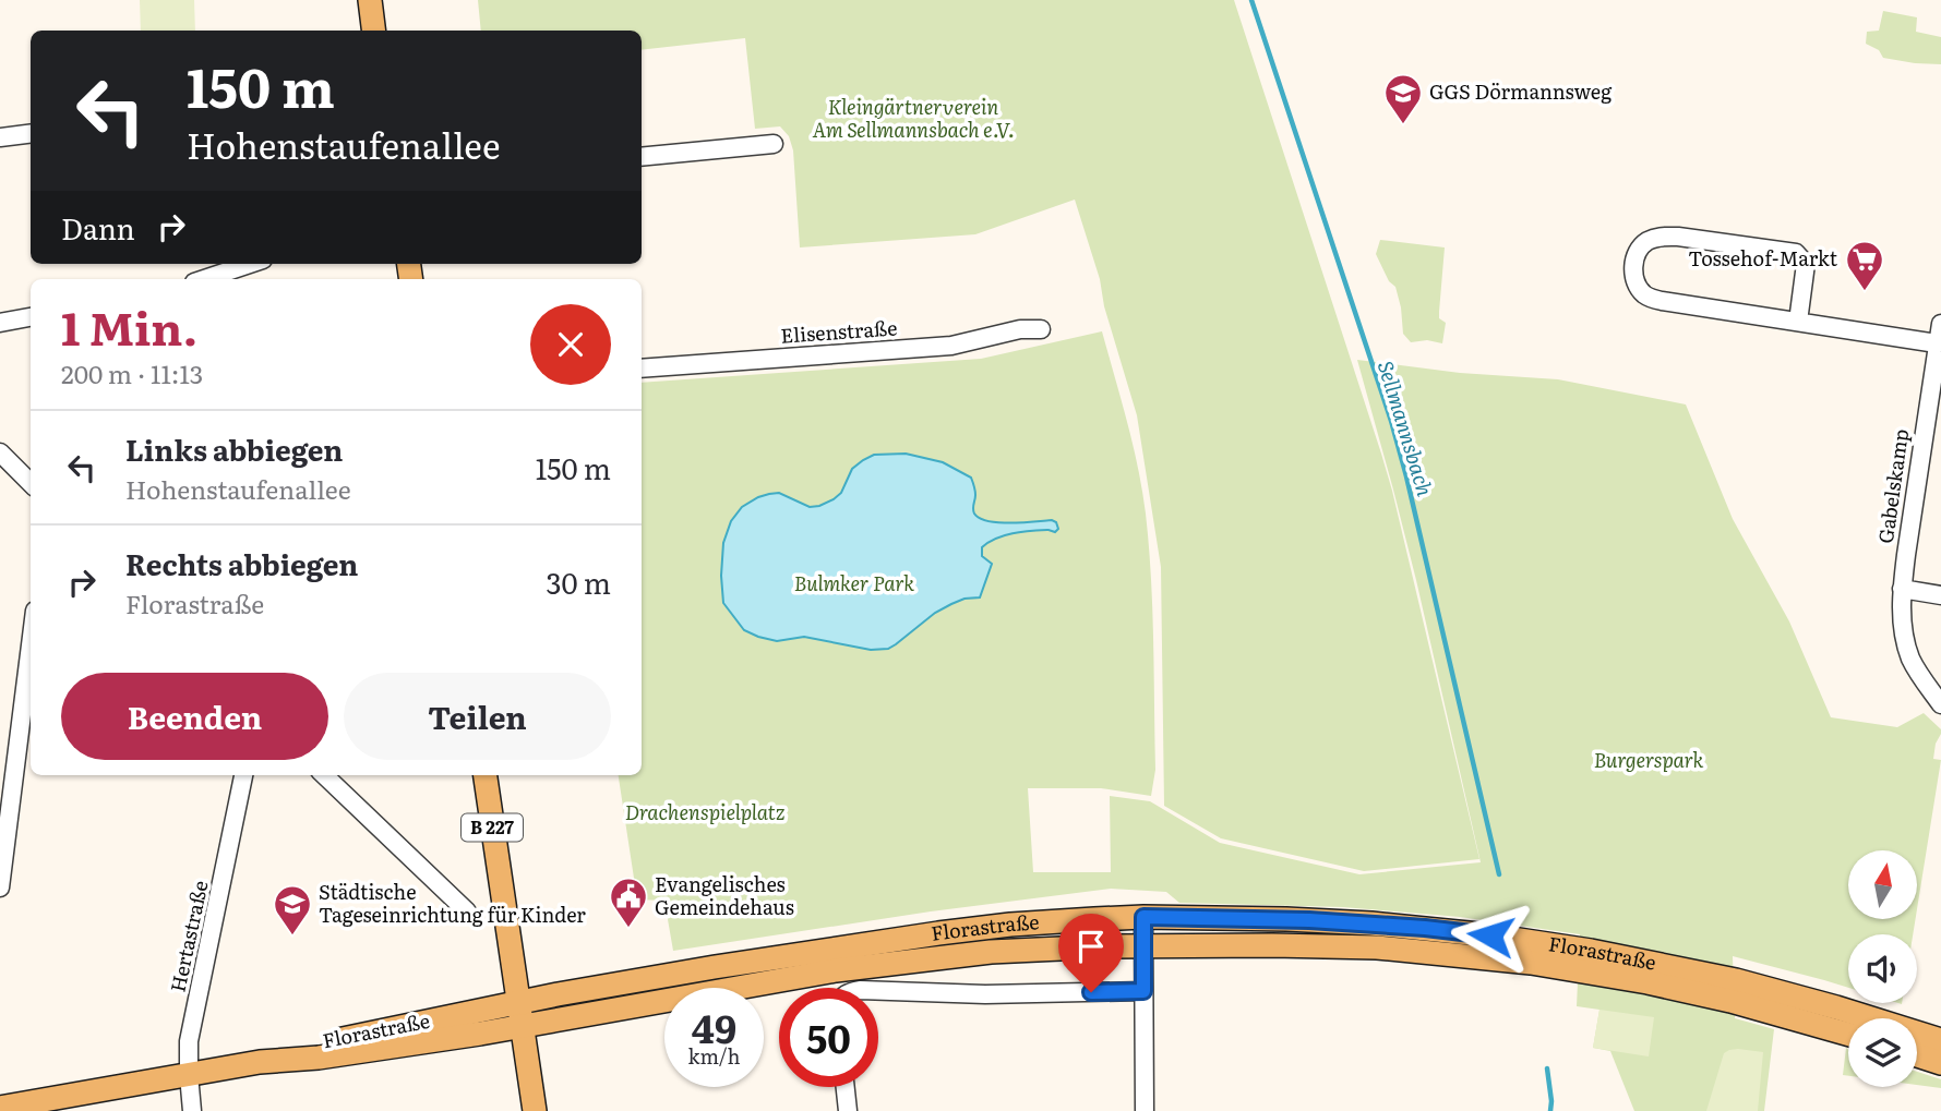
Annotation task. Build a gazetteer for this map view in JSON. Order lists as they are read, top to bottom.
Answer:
{
  "streets": {
    "main road": ["B 227", "Florastraße"],
    "street": ["Elisenstraße", "Gabelskamp", "Hertastraße"]
  },
  "crossings": [
    ["B 227", "Florastraße"],
    ["Florastraße", "Hertastraße"]
  ],
  "water": ["Sellmannsbach"],
  "parks": [
    "Kleingärtnerverein Am Sellmannsbach e.V.",
    "Bulmker Park",
    "Burgerspark",
    "Drachenspielplatz"
  ],
  "places": {
    "school or university": ["GGS Dörmannsweg", "Städtische Tageseinrichtung für Kinder"],
    "supermarket": ["Tossehof-Markt"],
    "public building": ["Evangelisches Gemeindehaus"]
  },
  "north": "top",
  "page": {
    "turn": ["150 m", "Hohenstaufenallee"],
    "then": "Dann",
    "heading": ["1 Min.", "200 m · 11:13"],
    "list": [
      {
        "name": "Links abbiegen",
        "note": "Hohenstaufenallee",
        "value": "150 m"
      },
      {
        "name": "Rechts abbiegen",
        "note": "Florastraße",
        "value": "30 m"
      }
    ],
    "buttons": ["Beenden", "Teilen"],
    "speed": "49 km/h",
    "limit": "50"
  }
}
